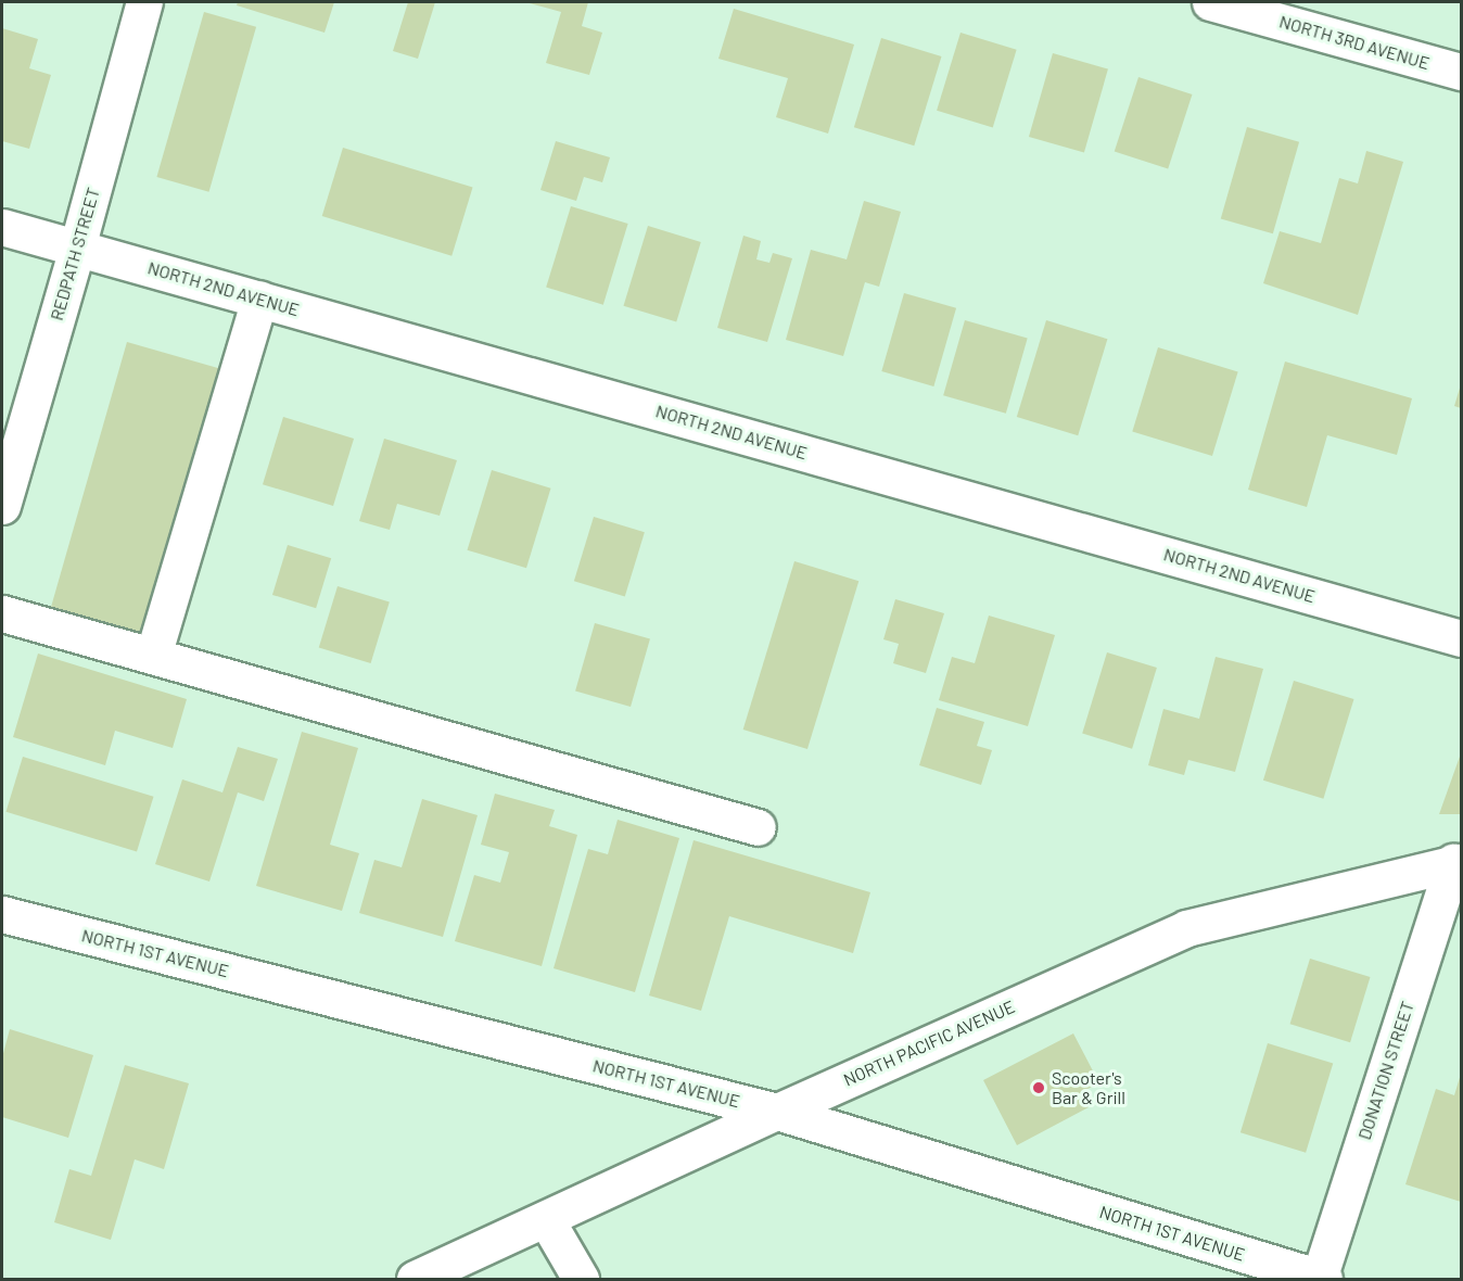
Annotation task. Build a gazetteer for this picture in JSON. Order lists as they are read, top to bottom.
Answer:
{
  "streets": {
    "street": [
      "NORTH 3RD AVENUE",
      "REDPATH STREET",
      "NORTH 2ND AVENUE",
      "NORTH 1ST AVENUE",
      "NORTH PACIFIC AVENUE",
      "DONATION STREET"
    ]
  },
  "crossings": [
    ["REDPATH STREET", "NORTH 2ND AVENUE"],
    ["NORTH 1ST AVENUE", "NORTH PACIFIC AVENUE"],
    ["NORTH 1ST AVENUE", "DONATION STREET"],
    ["NORTH PACIFIC AVENUE", "DONATION STREET"]
  ],
  "places": ["Scooter's Bar & Grill"]
}
